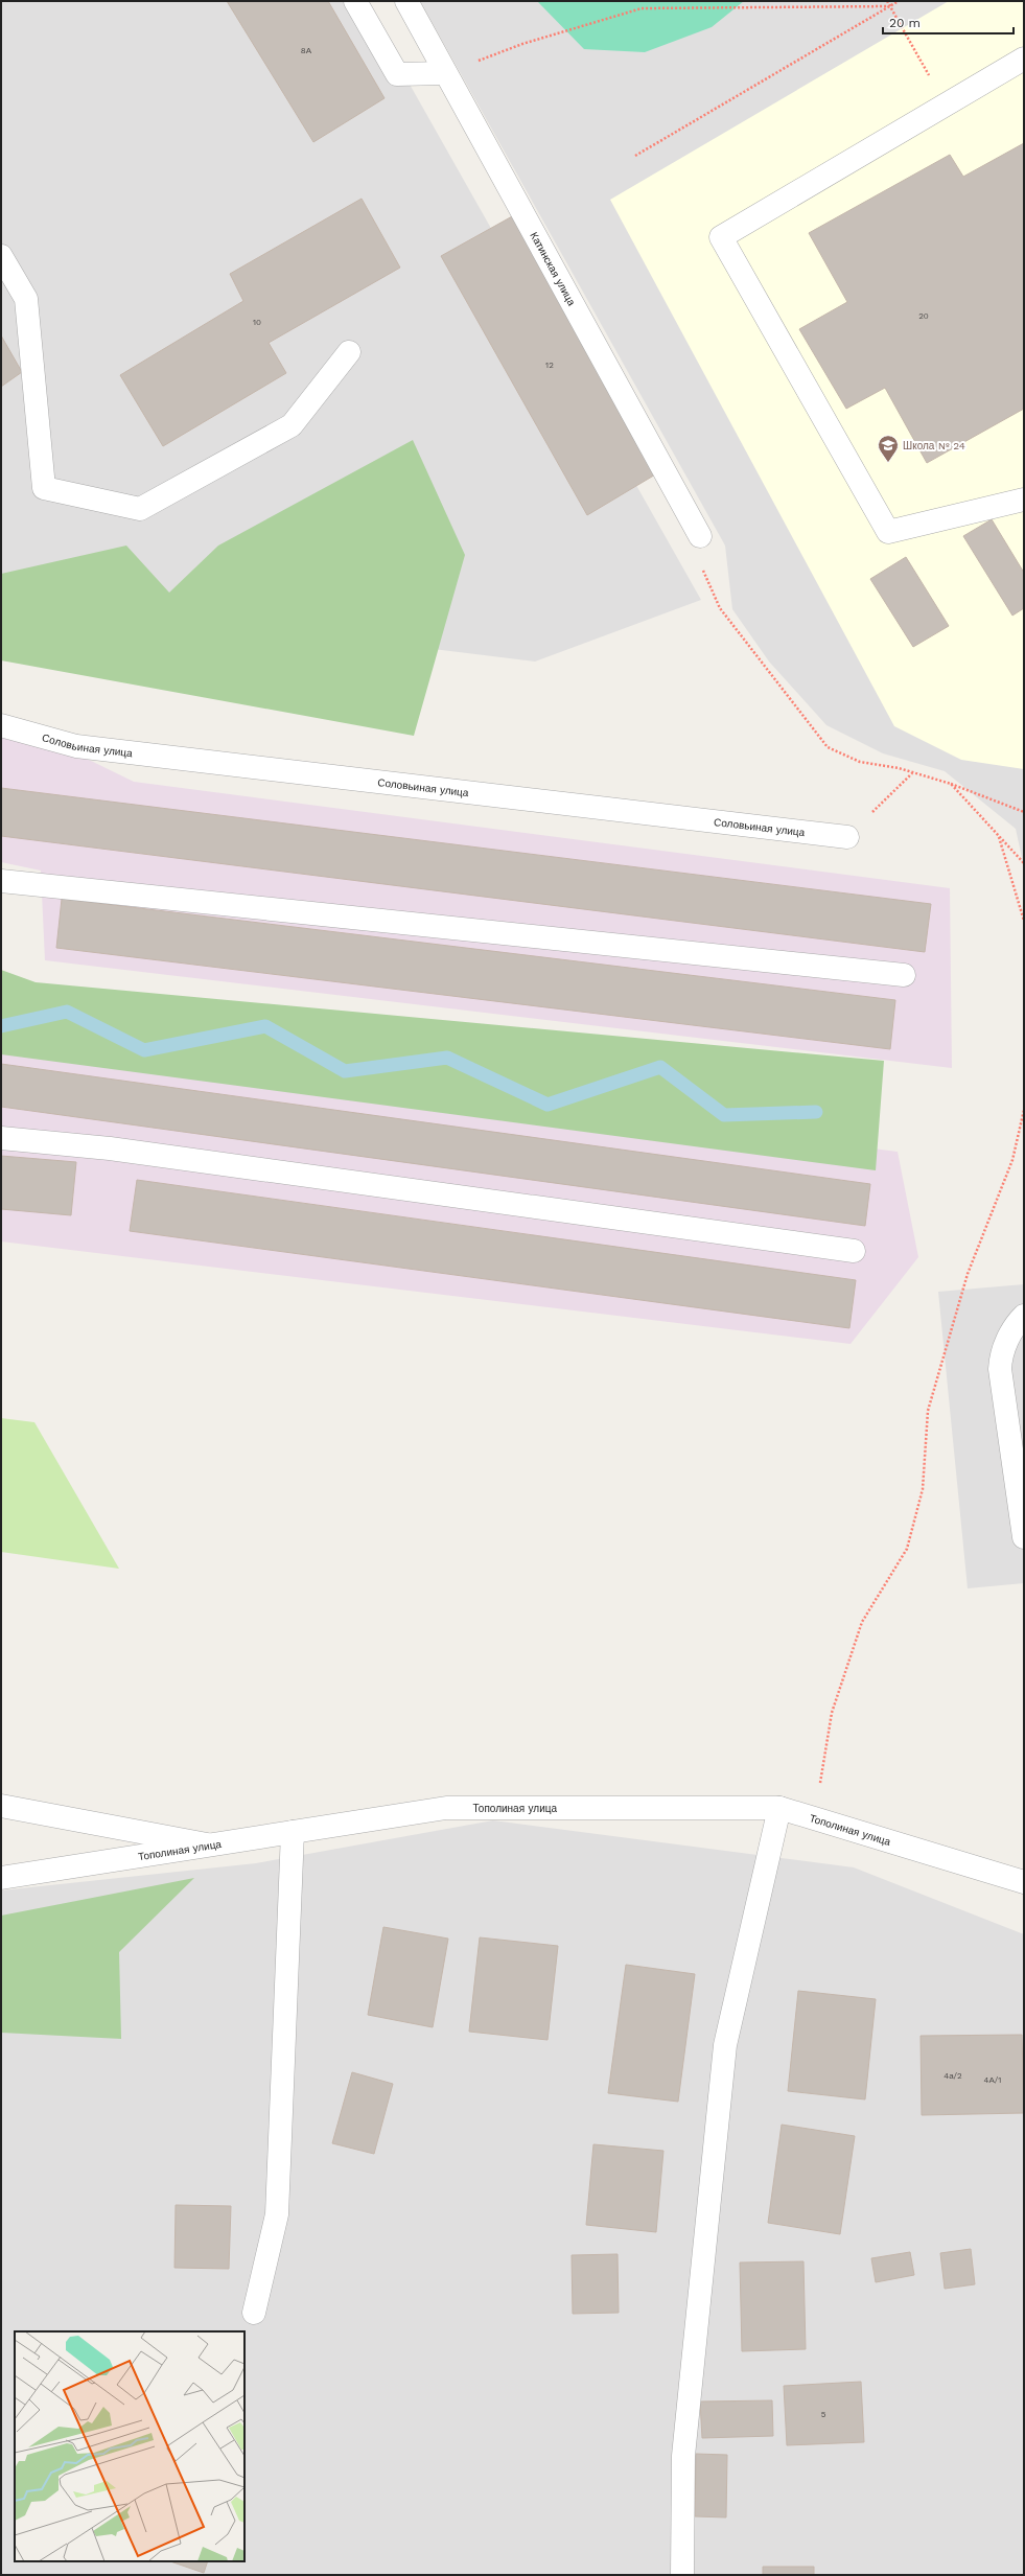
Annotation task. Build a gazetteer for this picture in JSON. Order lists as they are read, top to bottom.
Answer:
{
  "streets": {
    "street": ["Катинская улица", "Соловьиная улица", "Тополиная улица"]
  },
  "places": {
    "school or university": ["Школа № 24"]
  },
  "house_numbers": [
    "8А",
    "20",
    "10",
    "12",
    "4а/2",
    "4А/1",
    "5"
  ],
  "scale_bar": "20 m"
}
